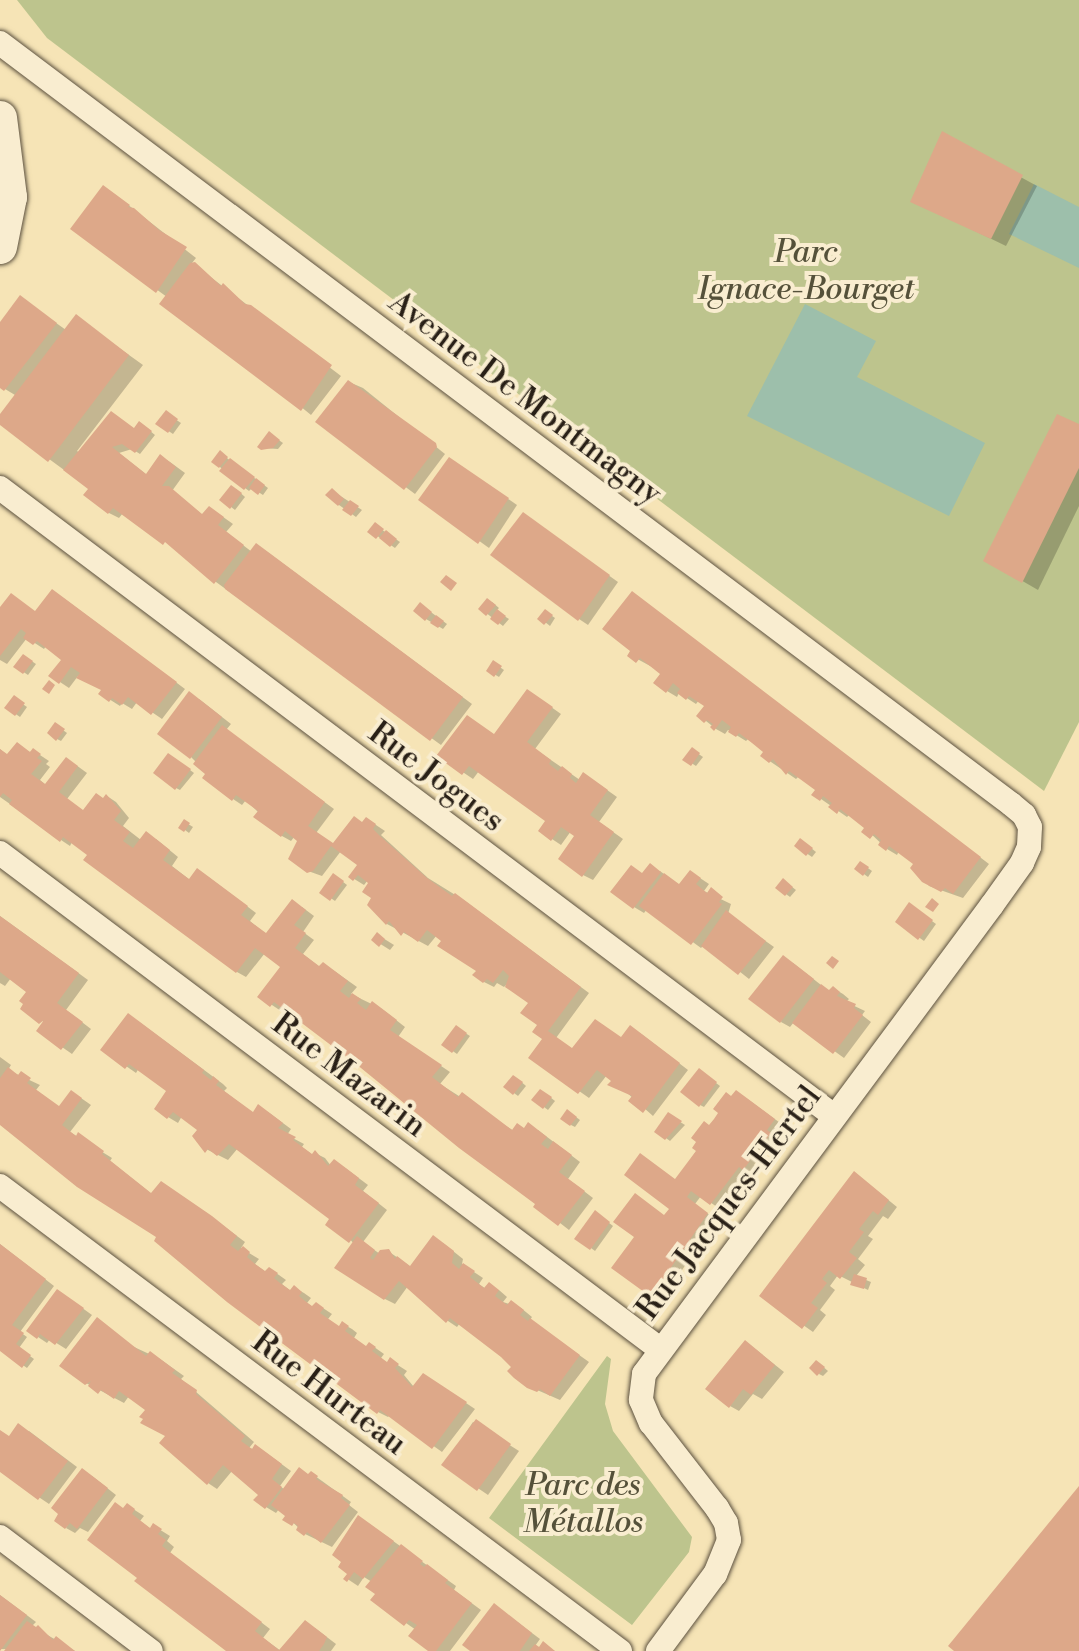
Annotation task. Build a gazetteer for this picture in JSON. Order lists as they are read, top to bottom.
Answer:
{
  "streets": {
    "street": [
      "Avenue De Montmagny",
      "Rue Jogues",
      "Rue Mazarin",
      "Rue Jacques-Hertel",
      "Rue Hurteau"
    ]
  },
  "crossings": [
    ["Avenue De Montmagny", "Rue Jacques-Hertel"],
    ["Rue Jogues", "Rue Jacques-Hertel"],
    ["Rue Mazarin", "Rue Jacques-Hertel"]
  ],
  "parks": ["Parc Ignace-Bourget", "Parc des Métallos"]
}
